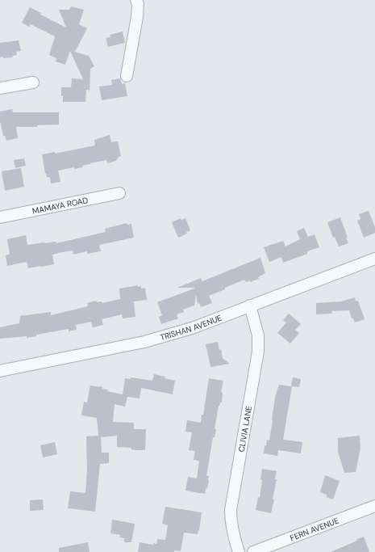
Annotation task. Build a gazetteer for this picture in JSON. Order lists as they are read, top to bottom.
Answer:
{
  "streets": {
    "street": [
      "MAMAYA ROAD",
      "TRISHAN AVENUE",
      "CLIVIA LANE",
      "FERN AVENUE"
    ]
  },
  "crossings": [
    ["TRISHAN AVENUE", "CLIVIA LANE"]
  ]
}
